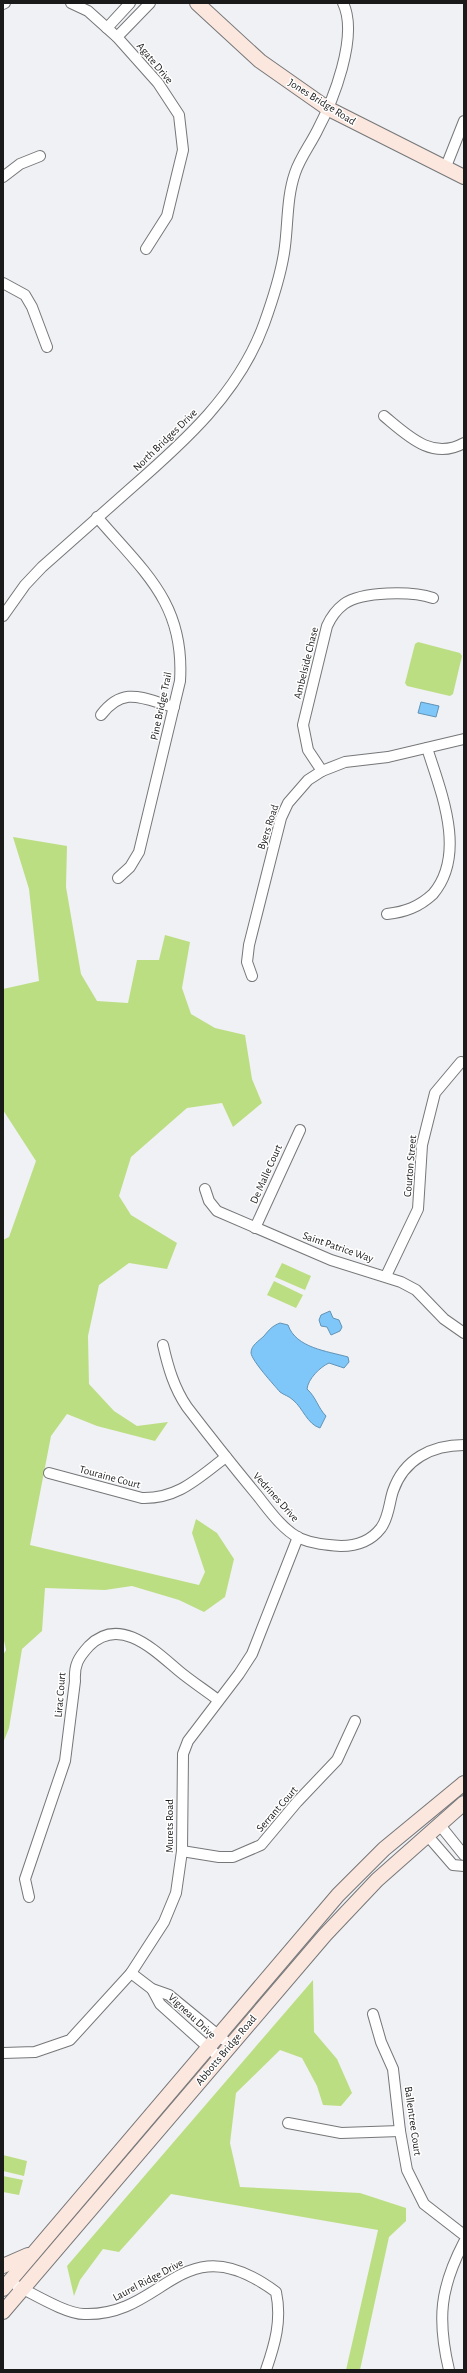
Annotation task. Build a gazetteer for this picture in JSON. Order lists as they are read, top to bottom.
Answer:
{
  "streets": {
    "main road": ["Jones Bridge Road", "Abbotts Bridge Road"],
    "street": [
      "Agate Drive",
      "North Bridges Drive",
      "Ambelside Chase",
      "Pine Bridge Trail",
      "Byers Road",
      "Courton Street",
      "De Malle Court",
      "Saint Patrice Way",
      "Touraine Court",
      "Vedrines Drive",
      "Lirac Court",
      "Serrant Court",
      "Murets Road",
      "Vigneau Drive",
      "Ballentree Court",
      "Laurel Ridge Drive"
    ]
  },
  "crossings": [
    ["Jones Bridge Road", "North Bridges Drive"],
    ["North Bridges Drive", "Pine Bridge Trail"],
    ["Ambelside Chase", "Byers Road"],
    ["Courton Street", "Saint Patrice Way"],
    ["De Malle Court", "Saint Patrice Way"],
    ["Touraine Court", "Vedrines Drive"],
    ["Vedrines Drive", "Murets Road"],
    ["Lirac Court", "Murets Road"],
    ["Serrant Court", "Murets Road"],
    ["Murets Road", "Vigneau Drive"],
    ["Vigneau Drive", "Abbotts Bridge Road"],
    ["Abbotts Bridge Road", "Laurel Ridge Drive"]
  ]
}
